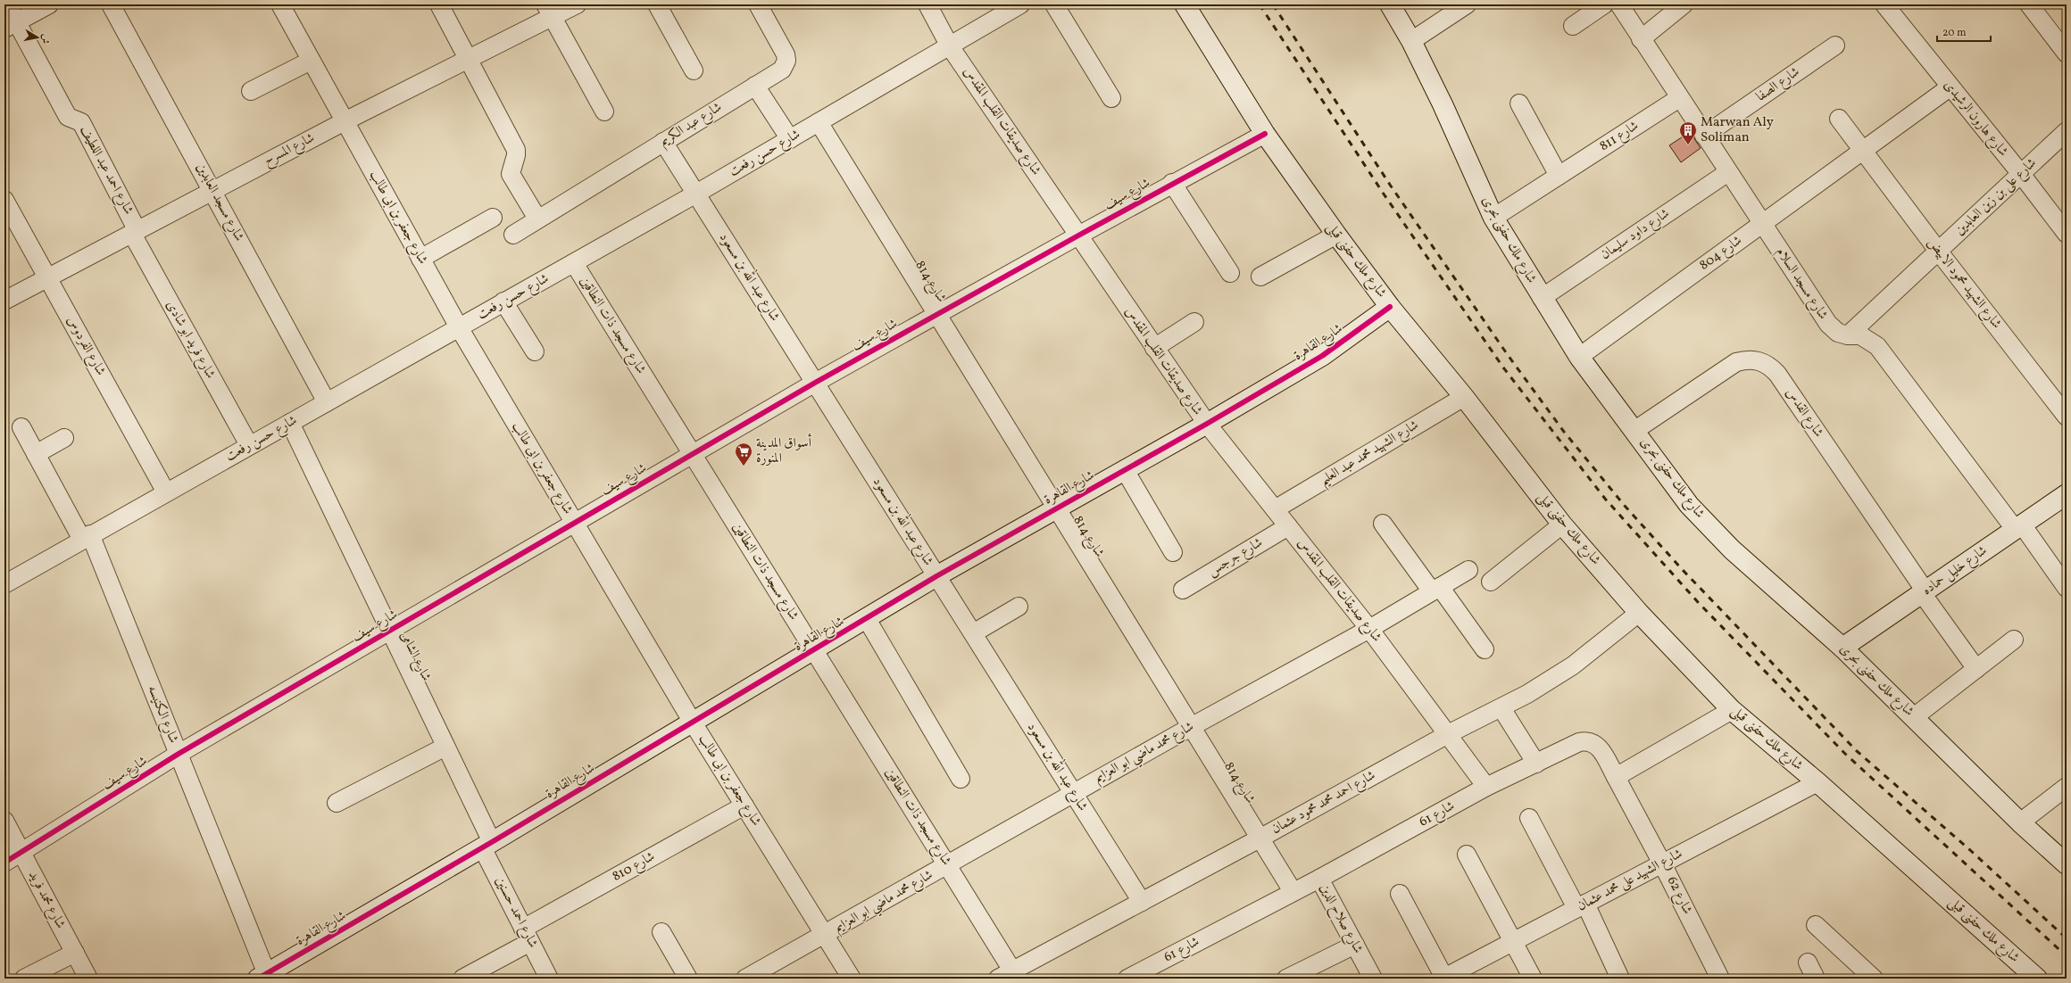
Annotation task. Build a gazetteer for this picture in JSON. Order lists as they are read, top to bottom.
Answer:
{
  "streets": {
    "street": [
      "شارع الصفا",
      "شارع هارون الرشيدى",
      "شارع صديقات القلب المقدس",
      "شارع عبد الكريم",
      "شارع 811",
      "شارع المسرح",
      "شارع حسن رفعت",
      "شارع احمد عبد اللطيف",
      "شارع سيف",
      "شارع على بن زين العابدين",
      "شارع مسجد العابدين",
      "شارع جعفر بن ابى طالب",
      "شارع داود سليمان",
      "شارع ملك حفنى بحرى",
      "شارع 804",
      "شارع ملك حفنى قبلى",
      "شارع عبد الله بن مسعود",
      "شارع 814",
      "شارع مسجد السلام",
      "شارع الشهيد محمود الابيض",
      "شارع مسجد ذات النطاقين",
      "شارع فريد ابو شادى",
      "شارع القاهرة",
      "شارع الفردوس",
      "شارع القدس",
      "شارع الشهيد محمد عبد العليم",
      "شارع جرجس",
      "شارع خليل حماده",
      "شارع الشامى",
      "شارع الكنيسه",
      "شارع محمد ماضي ابو العزايم",
      "شارع احمد محمد محمود عثمان",
      "شارع 61",
      "شارع 810",
      "شارع الشهيد على محمد عثمان",
      "شارع 62",
      "شارع محمد فريد",
      "شارع احمد حسنين",
      "شارع صلاح الدين"
    ]
  },
  "crossings": [
    ["شارع الصفا", "شارع مسجد السلام"],
    ["شارع هارون الرشيدى", "شارع على بن زين العابدين"],
    ["شارع هارون الرشيدى", "شارع 804"],
    ["شارع صديقات القلب المقدس", "شارع حسن رفعت"],
    ["شارع صديقات القلب المقدس", "شارع سيف"],
    ["شارع صديقات القلب المقدس", "شارع القاهرة"],
    ["شارع صديقات القلب المقدس", "شارع الشهيد محمد عبد العليم"],
    ["شارع صديقات القلب المقدس", "شارع جرجس"],
    ["شارع صديقات القلب المقدس", "شارع محمد ماضي ابو العزايم"],
    ["شارع صديقات القلب المقدس", "شارع احمد محمد محمود عثمان"],
    ["شارع صديقات القلب المقدس", "شارع 61"],
    ["شارع عبد الكريم", "شارع عبد الله بن مسعود"],
    ["شارع 811", "شارع ملك حفنى بحرى"],
    ["شارع 811", "شارع مسجد السلام"],
    ["شارع المسرح", "شارع احمد عبد اللطيف"],
    ["شارع المسرح", "شارع مسجد العابدين"],
    ["شارع المسرح", "شارع جعفر بن ابى طالب"],
    ["شارع المسرح", "شارع فريد ابو شادى"],
    ["شارع المسرح", "شارع الفردوس"],
    ["شارع حسن رفعت", "شارع مسجد العابدين"],
    ["شارع حسن رفعت", "شارع جعفر بن ابى طالب"],
    ["شارع حسن رفعت", "شارع عبد الله بن مسعود"],
    ["شارع حسن رفعت", "شارع 814"],
    ["شارع حسن رفعت", "شارع مسجد ذات النطاقين"],
    ["شارع حسن رفعت", "شارع فريد ابو شادى"],
    ["شارع حسن رفعت", "شارع الفردوس"],
    ["شارع حسن رفعت", "شارع الشامى"],
    ["شارع حسن رفعت", "شارع الكنيسه"],
    ["شارع احمد عبد اللطيف", "شارع فريد ابو شادى"],
    ["شارع سيف", "شارع جعفر بن ابى طالب"],
    ["شارع سيف", "شارع ملك حفنى قبلى"],
    ["شارع سيف", "شارع عبد الله بن مسعود"],
    ["شارع سيف", "شارع 814"],
    ["شارع سيف", "شارع مسجد ذات النطاقين"],
    ["شارع سيف", "شارع الشامى"],
    ["شارع سيف", "شارع الكنيسه"],
    ["شارع سيف", "شارع محمد فريد"],
    ["شارع على بن زين العابدين", "شارع مسجد السلام"],
    ["شارع على بن زين العابدين", "شارع الشهيد محمود الابيض"],
    ["شارع جعفر بن ابى طالب", "شارع القاهرة"],
    ["شارع جعفر بن ابى طالب", "شارع محمد ماضي ابو العزايم"],
    ["شارع جعفر بن ابى طالب", "شارع 810"],
    ["شارع داود سليمان", "شارع ملك حفنى بحرى"],
    ["شارع داود سليمان", "شارع مسجد السلام"],
    ["شارع ملك حفنى بحرى", "شارع 804"],
    ["شارع ملك حفنى بحرى", "شارع القدس"],
    ["شارع ملك حفنى بحرى", "شارع خليل حماده"],
    ["شارع 804", "شارع مسجد السلام"],
    ["شارع 804", "شارع الشهيد محمود الابيض"],
    ["شارع ملك حفنى قبلى", "شارع القاهرة"],
    ["شارع ملك حفنى قبلى", "شارع الشهيد محمد عبد العليم"],
    ["شارع ملك حفنى قبلى", "شارع احمد محمد محمود عثمان"],
    ["شارع ملك حفنى قبلى", "شارع الشهيد على محمد عثمان"],
    ["شارع عبد الله بن مسعود", "شارع القاهرة"],
    ["شارع عبد الله بن مسعود", "شارع محمد ماضي ابو العزايم"],
    ["شارع عبد الله بن مسعود", "شارع احمد محمد محمود عثمان"],
    ["شارع 814", "شارع القاهرة"],
    ["شارع 814", "شارع محمد ماضي ابو العزايم"],
    ["شارع 814", "شارع احمد محمد محمود عثمان"],
    ["شارع 814", "شارع 61"],
    ["شارع مسجد السلام", "شارع خليل حماده"],
    ["شارع مسجد ذات النطاقين", "شارع القاهرة"],
    ["شارع مسجد ذات النطاقين", "شارع محمد ماضي ابو العزايم"],
    ["شارع مسجد ذات النطاقين", "شارع احمد محمد محمود عثمان"],
    ["شارع القاهرة", "شارع الشامى"],
    ["شارع القاهرة", "شارع الكنيسه"],
    ["شارع القاهرة", "شارع احمد حسنين"],
    ["شارع القدس", "شارع خليل حماده"],
    ["شارع الشامى", "شارع احمد حسنين"],
    ["شارع 61", "شارع 62"],
    ["شارع 61", "شارع صلاح الدين"],
    ["شارع 810", "شارع احمد حسنين"],
    ["شارع الشهيد على محمد عثمان", "شارع 62"]
  ],
  "places": {
    "building": ["Marwan Aly Soliman"],
    "supermarket": ["أسواق المدينة المنورة"]
  },
  "scale_bar": "20 m",
  "north": "right"
}
